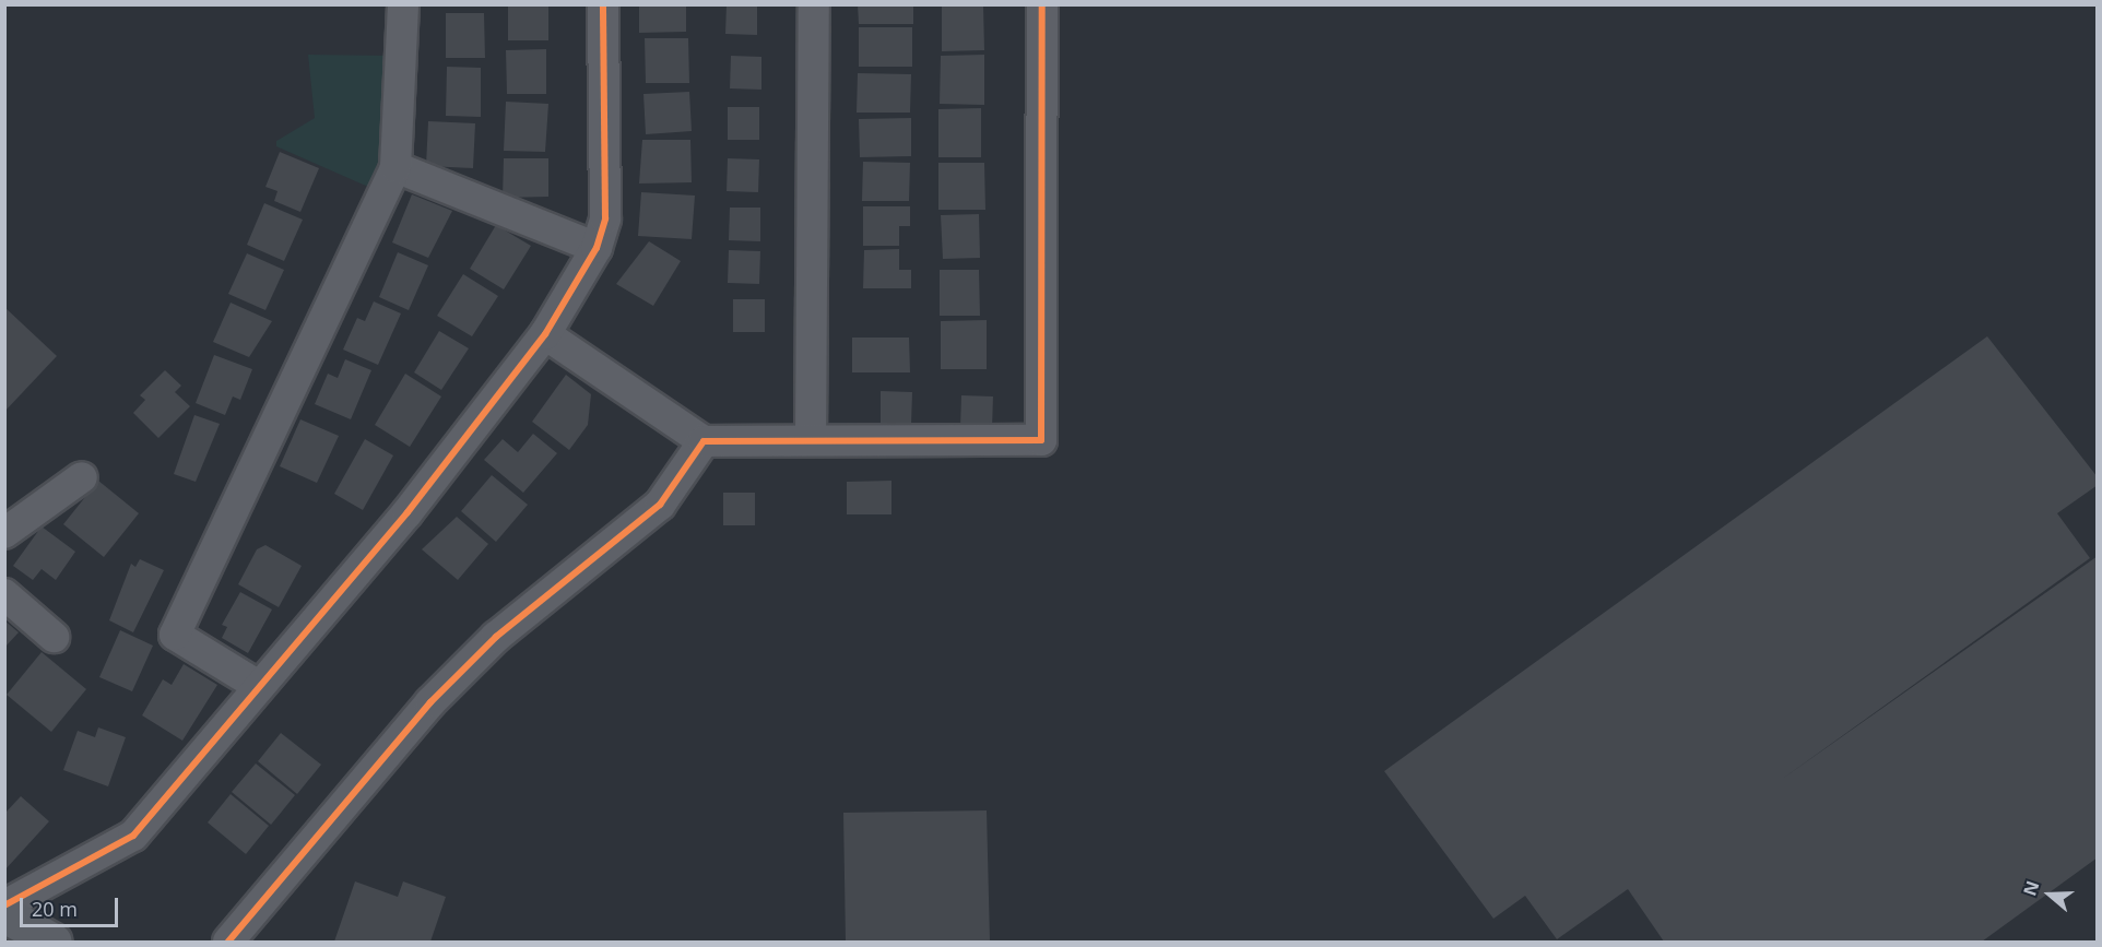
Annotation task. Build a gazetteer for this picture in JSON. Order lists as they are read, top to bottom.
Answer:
{
  "scale_bar": "20 m",
  "north": "left"
}
